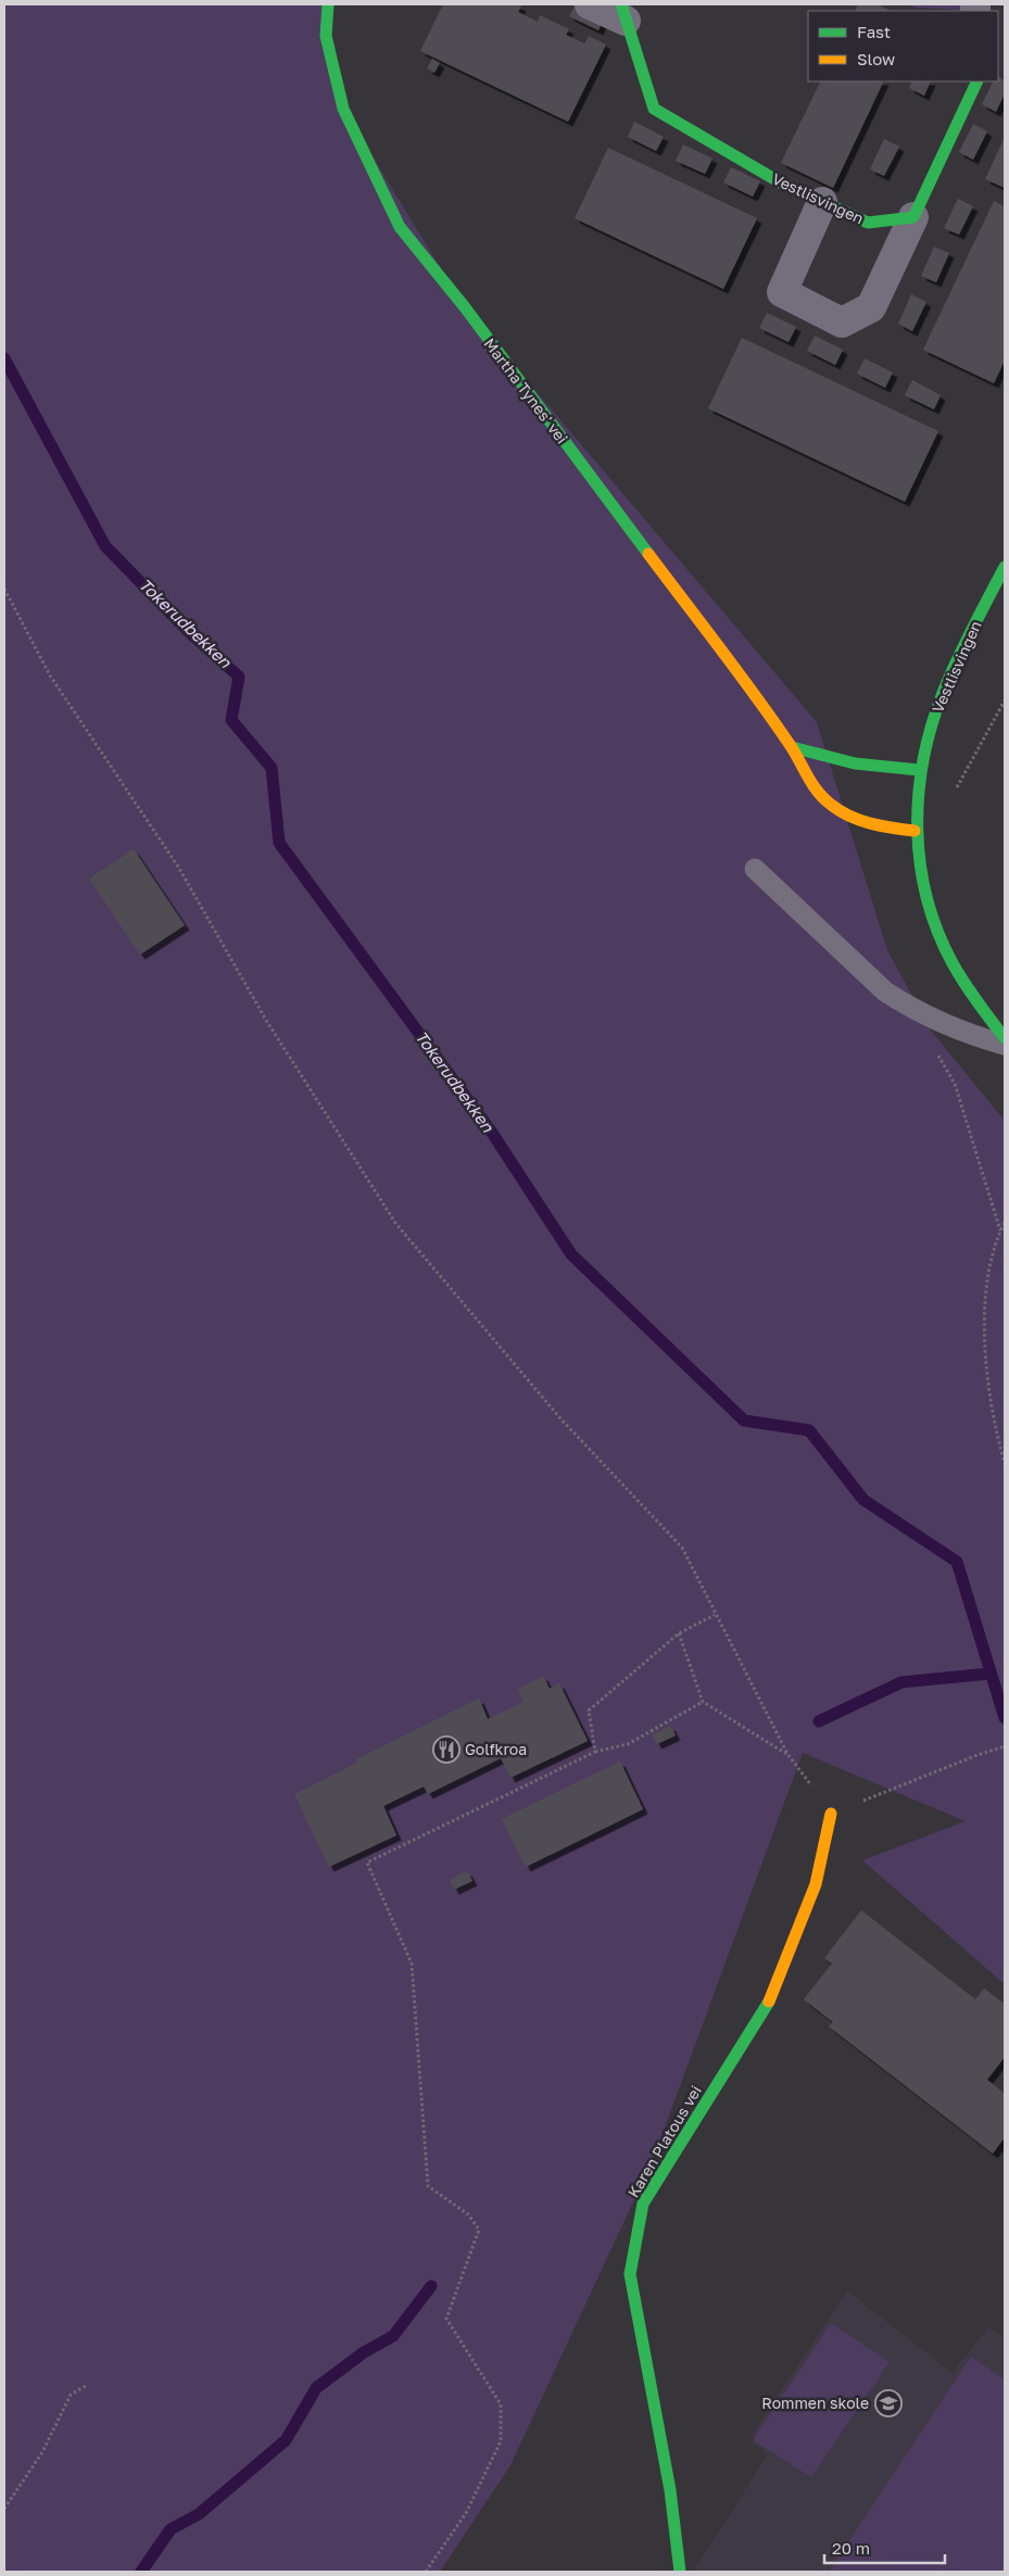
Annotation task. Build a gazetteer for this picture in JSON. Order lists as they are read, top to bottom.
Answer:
{
  "streets": {
    "street": ["Vestlisvingen", "Martha Tynes' vei", "Karen Platous vei"]
  },
  "crossings": [
    ["Vestlisvingen", "Martha Tynes' vei"]
  ],
  "water": ["Tokerudbekken"],
  "places": {
    "restaurant": ["Golfkroa"],
    "school or university": ["Rommen skole"]
  },
  "legend": ["Fast", "Slow"],
  "scale_bar": "20 m"
}
